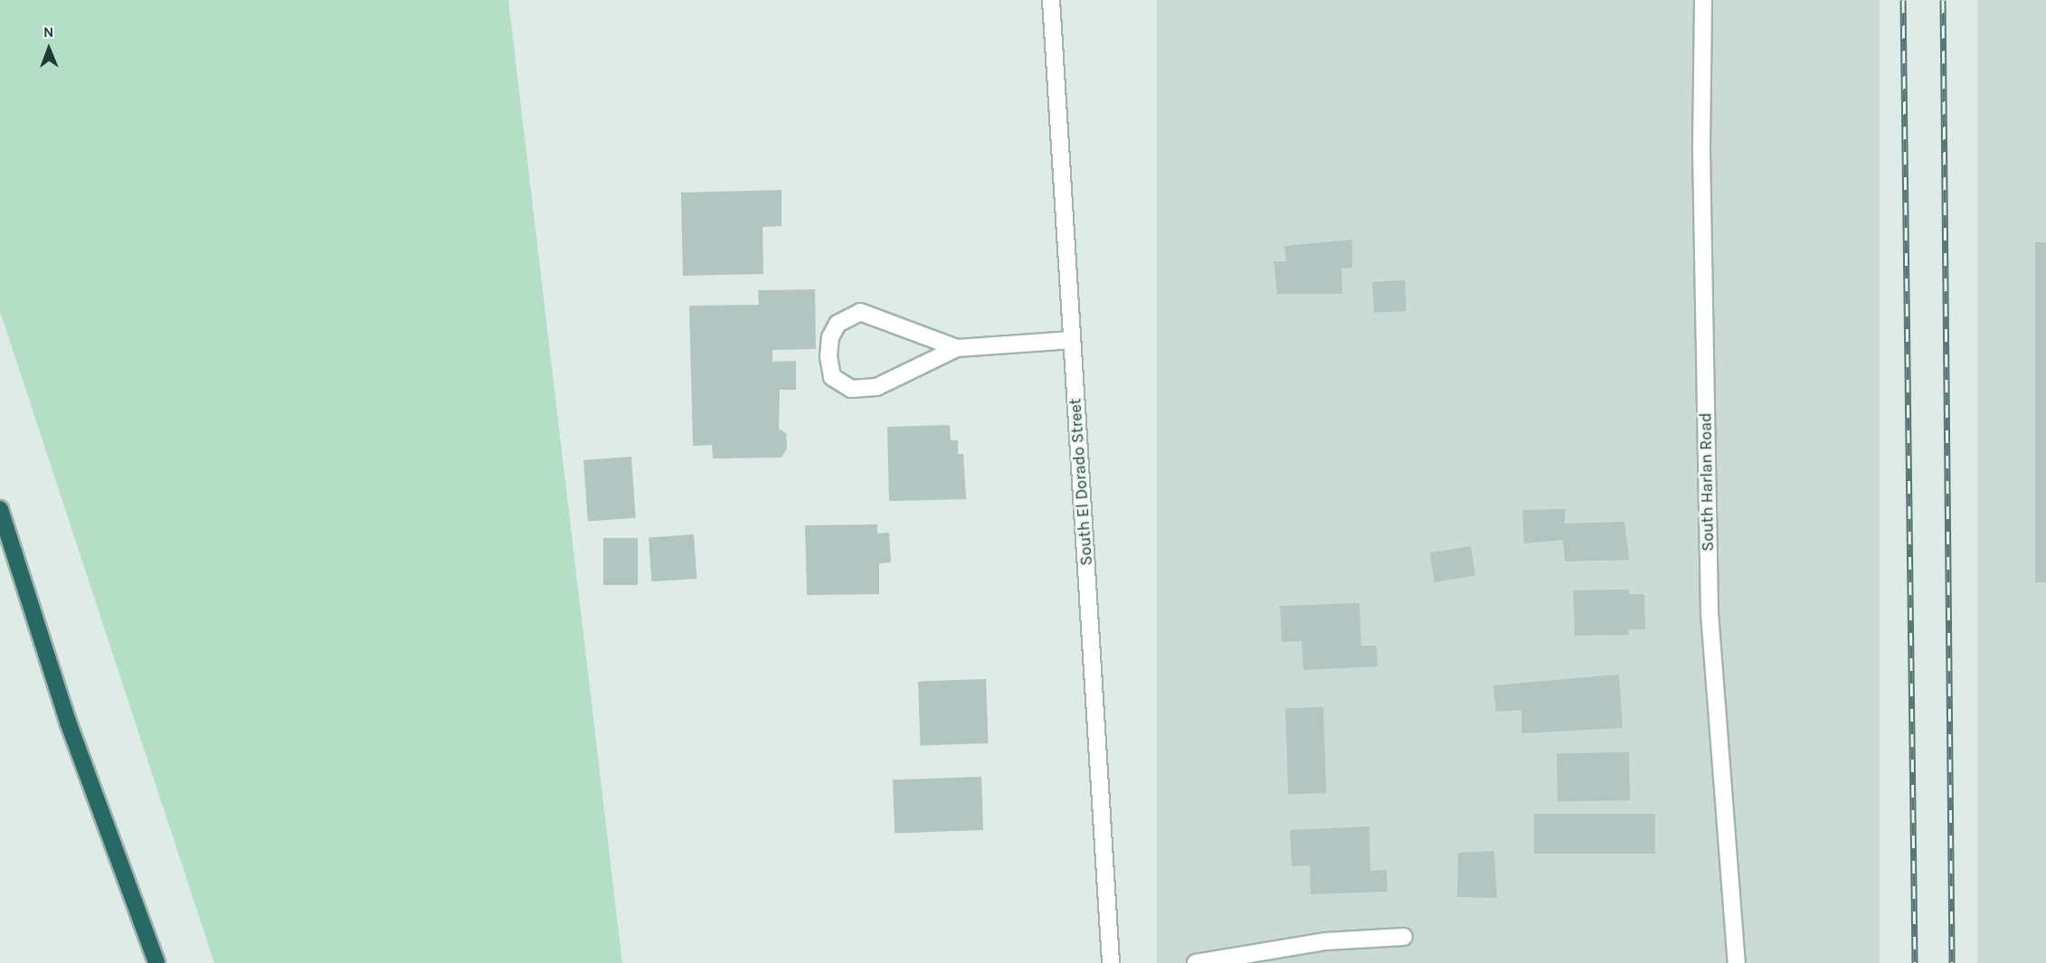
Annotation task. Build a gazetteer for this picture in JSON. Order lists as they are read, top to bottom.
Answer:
{
  "streets": {
    "main road": ["South El Dorado Street", "South Harlan Road"]
  },
  "north": "top"
}
